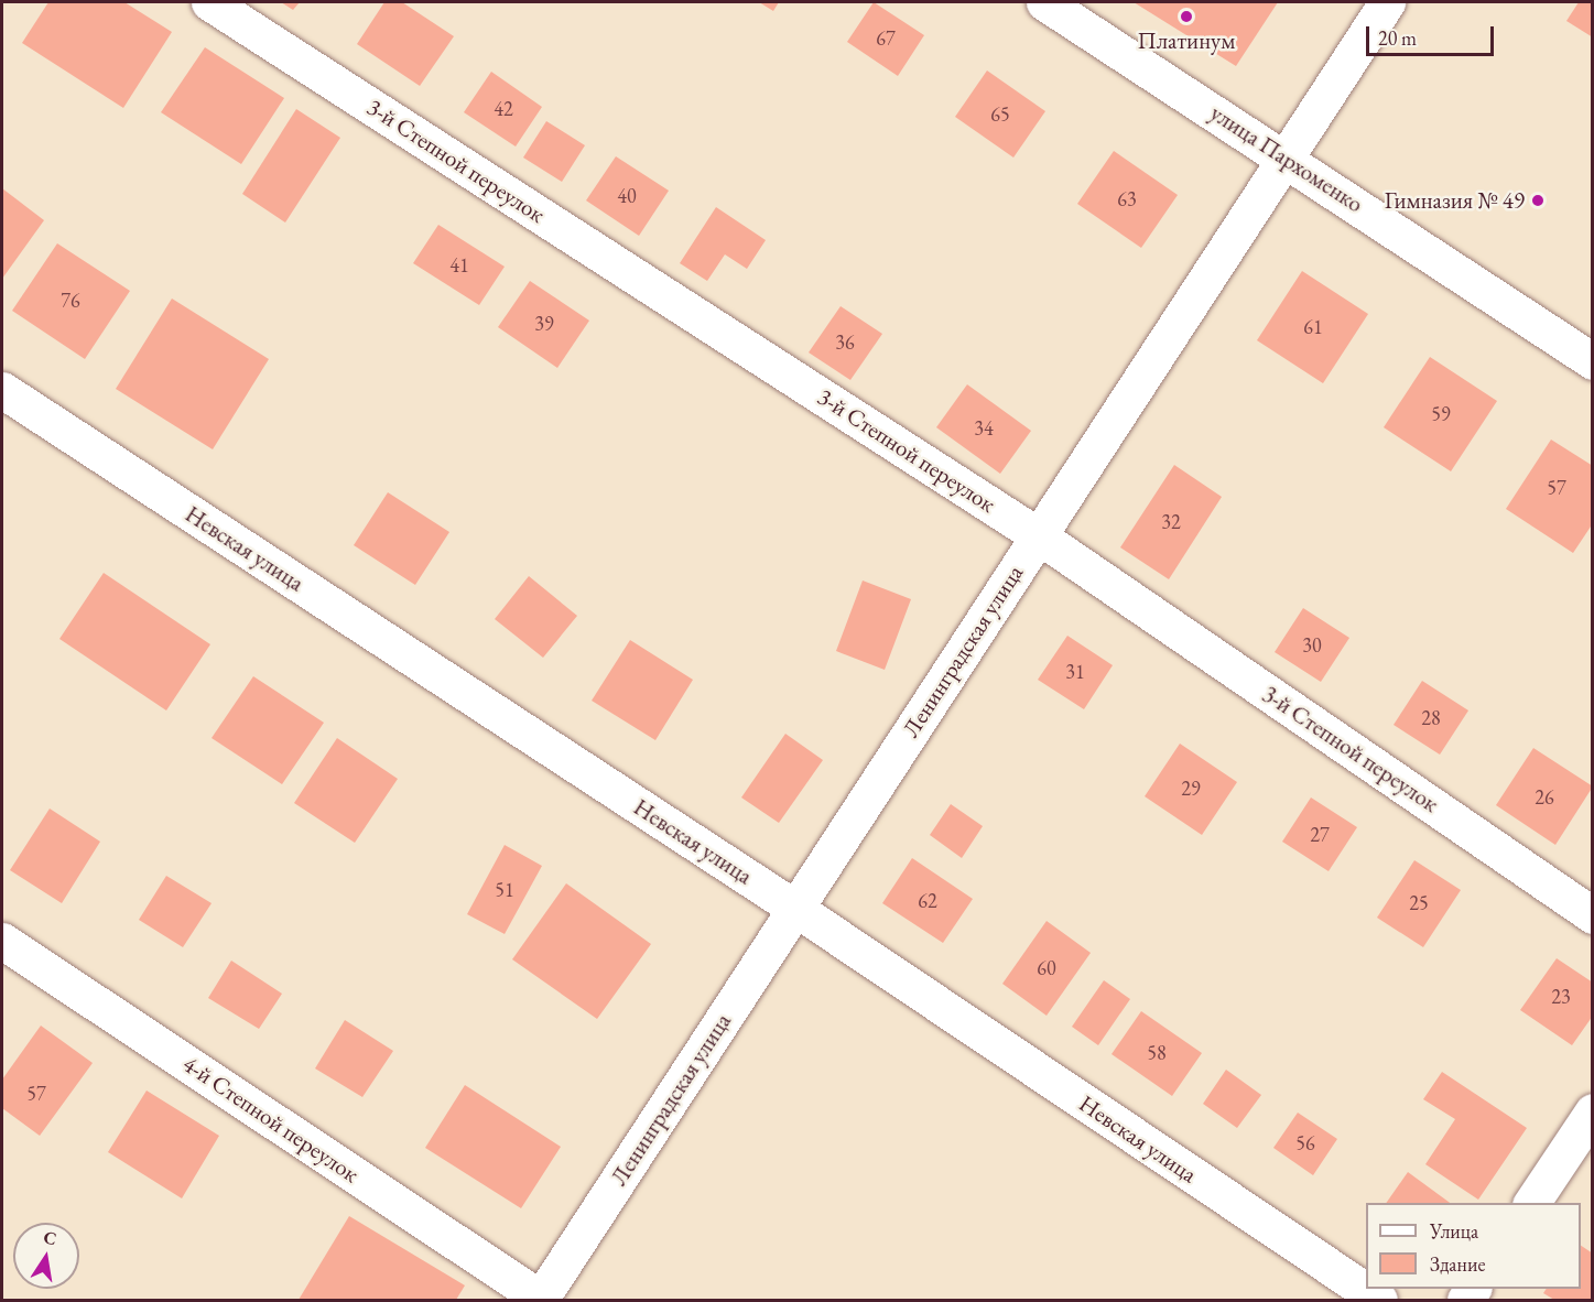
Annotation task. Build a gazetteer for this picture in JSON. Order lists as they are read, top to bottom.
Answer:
{
  "streets": {
    "street": [
      "улица Пархоменко",
      "3-й Степной переулок",
      "Невская улица",
      "Ленинградская улица",
      "4-й Степной переулок"
    ]
  },
  "crossings": [
    ["улица Пархоменко", "Ленинградская улица"],
    ["3-й Степной переулок", "Ленинградская улица"],
    ["Невская улица", "Ленинградская улица"],
    ["Ленинградская улица", "4-й Степной переулок"]
  ],
  "places": ["Платинум", "Гимназия № 49"],
  "house_numbers": [
    "67",
    "42",
    "65",
    "40",
    "63",
    "41",
    "76",
    "39",
    "61",
    "36",
    "59",
    "34",
    "57",
    "32",
    "30",
    "31",
    "28",
    "29",
    "26",
    "27",
    "51",
    "62",
    "25",
    "60",
    "23",
    "58",
    "57",
    "56"
  ],
  "legend": ["Улица", "Здание"],
  "scale_bar": "20 m",
  "north": "top"
}
